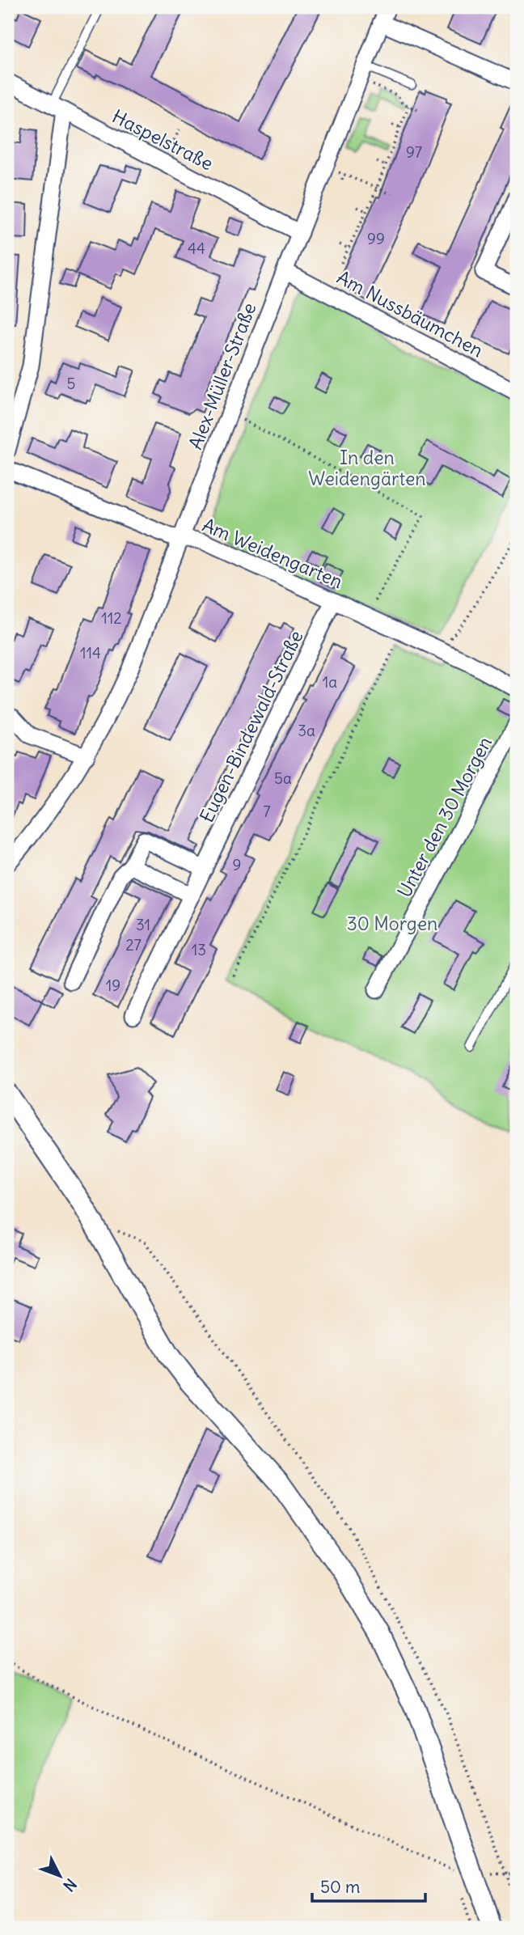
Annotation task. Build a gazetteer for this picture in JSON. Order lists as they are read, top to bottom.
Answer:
{
  "streets": {
    "street": [
      "Haspelstraße",
      "Am Nussbäumchen",
      "Alex-Müller-Straße",
      "Am Weidengarten",
      "Eugen-Bindewald-Straße",
      "Unter den 30 Morgen"
    ]
  },
  "crossings": [
    ["Haspelstraße", "Alex-Müller-Straße"],
    ["Am Nussbäumchen", "Alex-Müller-Straße"],
    ["Alex-Müller-Straße", "Am Weidengarten"],
    ["Am Weidengarten", "Eugen-Bindewald-Straße"]
  ],
  "parks": ["In den Weidengärten", "30 Morgen"],
  "house_numbers": [
    "97",
    "99",
    "44",
    "5",
    "112",
    "114",
    "1a",
    "3a",
    "5a",
    "7",
    "9",
    "31",
    "27",
    "13",
    "19"
  ],
  "scale_bar": "50 m",
  "north": "bottom right"
}
